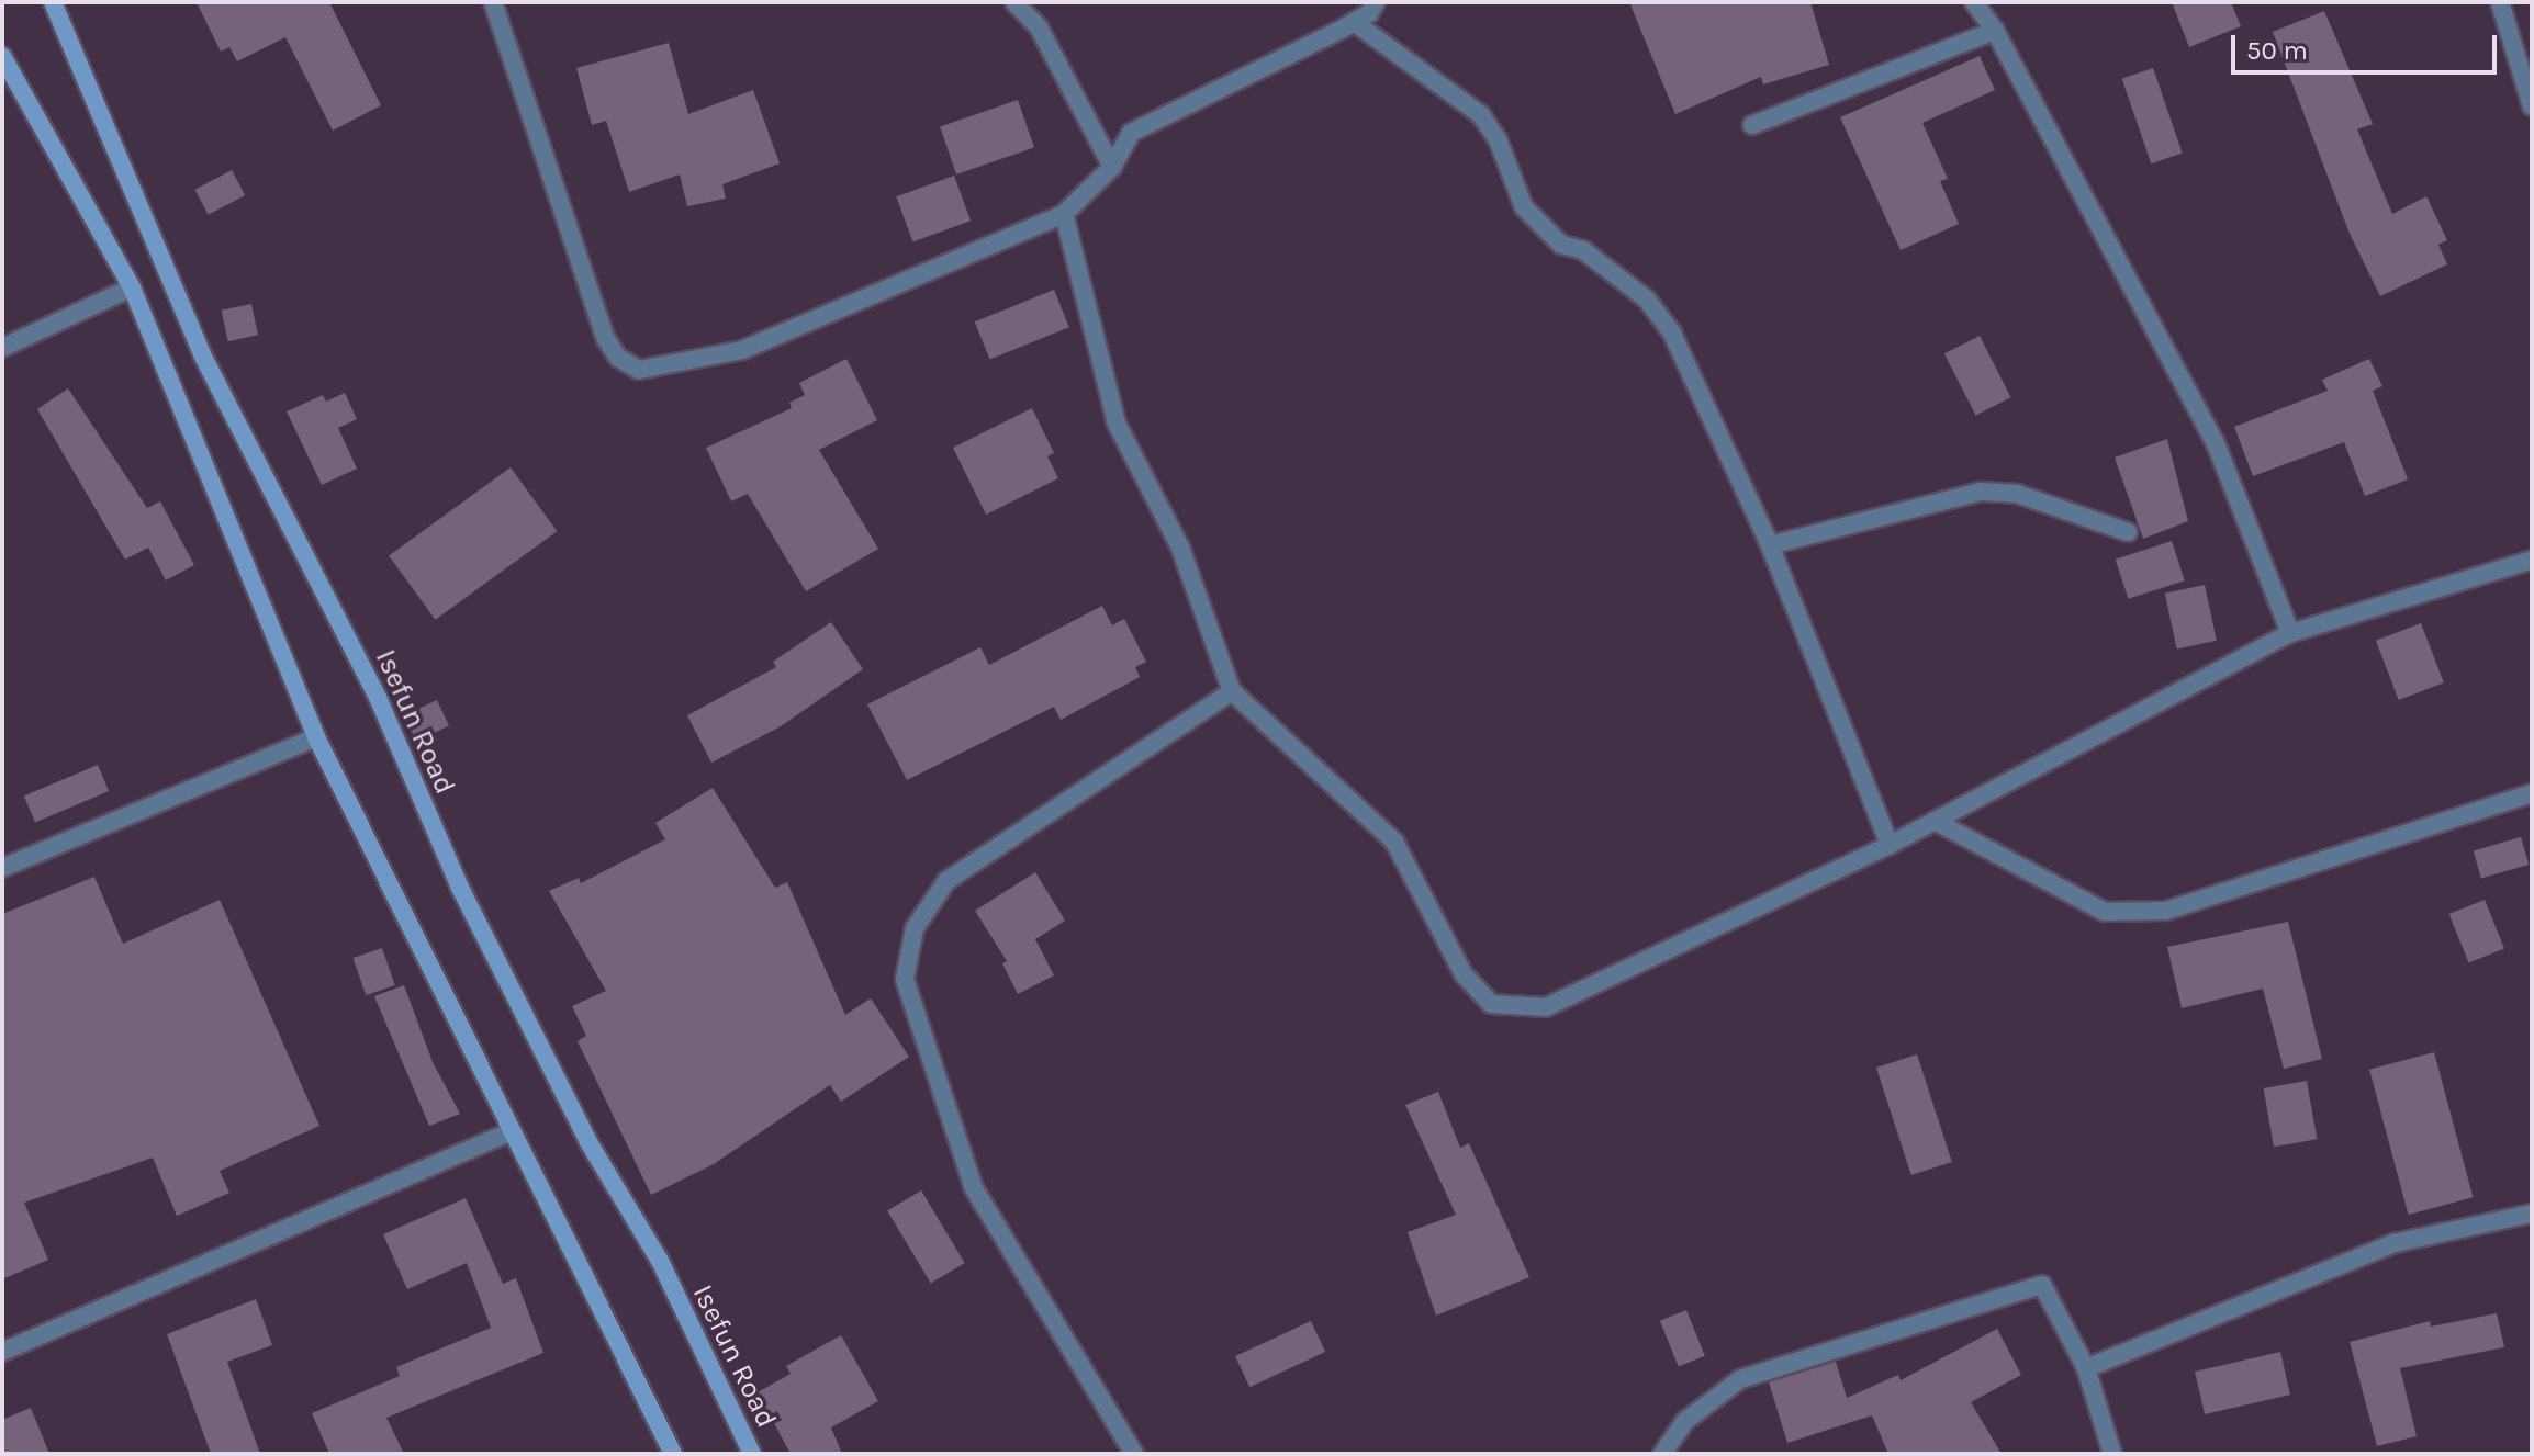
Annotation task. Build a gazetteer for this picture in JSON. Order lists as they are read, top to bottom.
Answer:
{
  "streets": {
    "street": ["Isefun Road"]
  },
  "scale_bar": "50 m"
}
